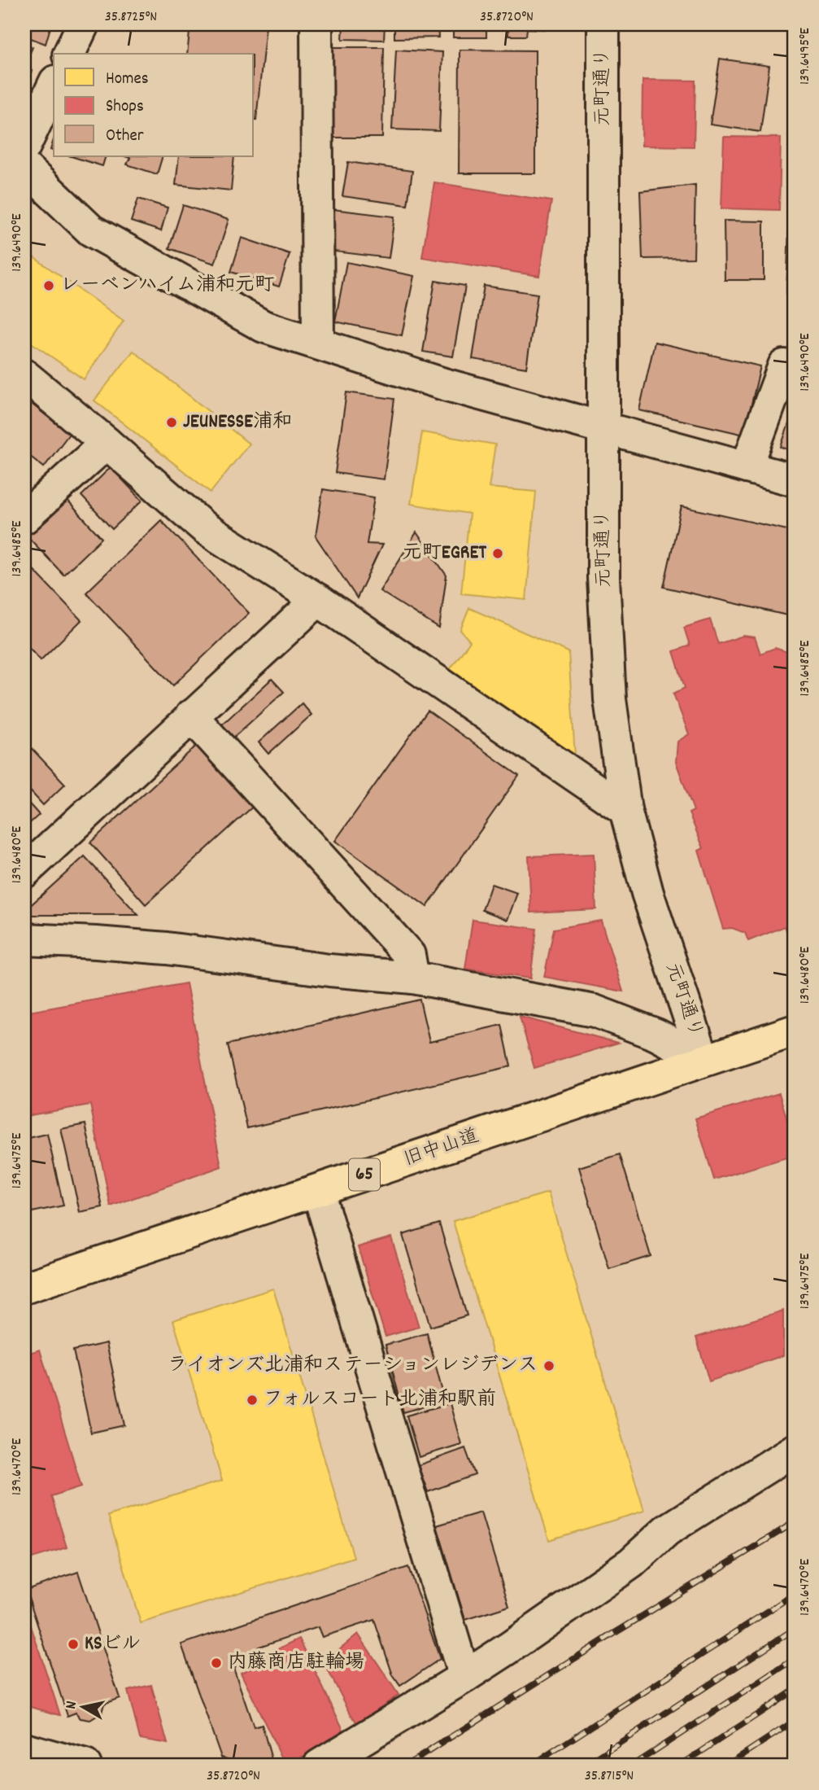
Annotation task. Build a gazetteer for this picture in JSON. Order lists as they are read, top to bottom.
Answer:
{
  "streets": {
    "main road": ["旧中山道", "65"],
    "street": ["元町通り"]
  },
  "crossings": [
    ["元町通り", "旧中山道"]
  ],
  "places": [
    "レーベンハイム浦和元町",
    "JEUNESSE浦和",
    "元町EGRET",
    "ライオンズ北浦和ステーションレジデンス",
    "フォルスコート北浦和駅前",
    "KSビル",
    "内藤商店駐輪場"
  ],
  "legend": ["Homes", "Shops", "Other"],
  "north": "left",
  "coordinates": [
    "35.8725°N",
    "35.8720°N",
    "139.6495°E",
    "139.6490°E",
    "139.6485°E",
    "139.6480°E",
    "139.6475°E",
    "139.6470°E",
    "35.8715°N"
  ]
}
